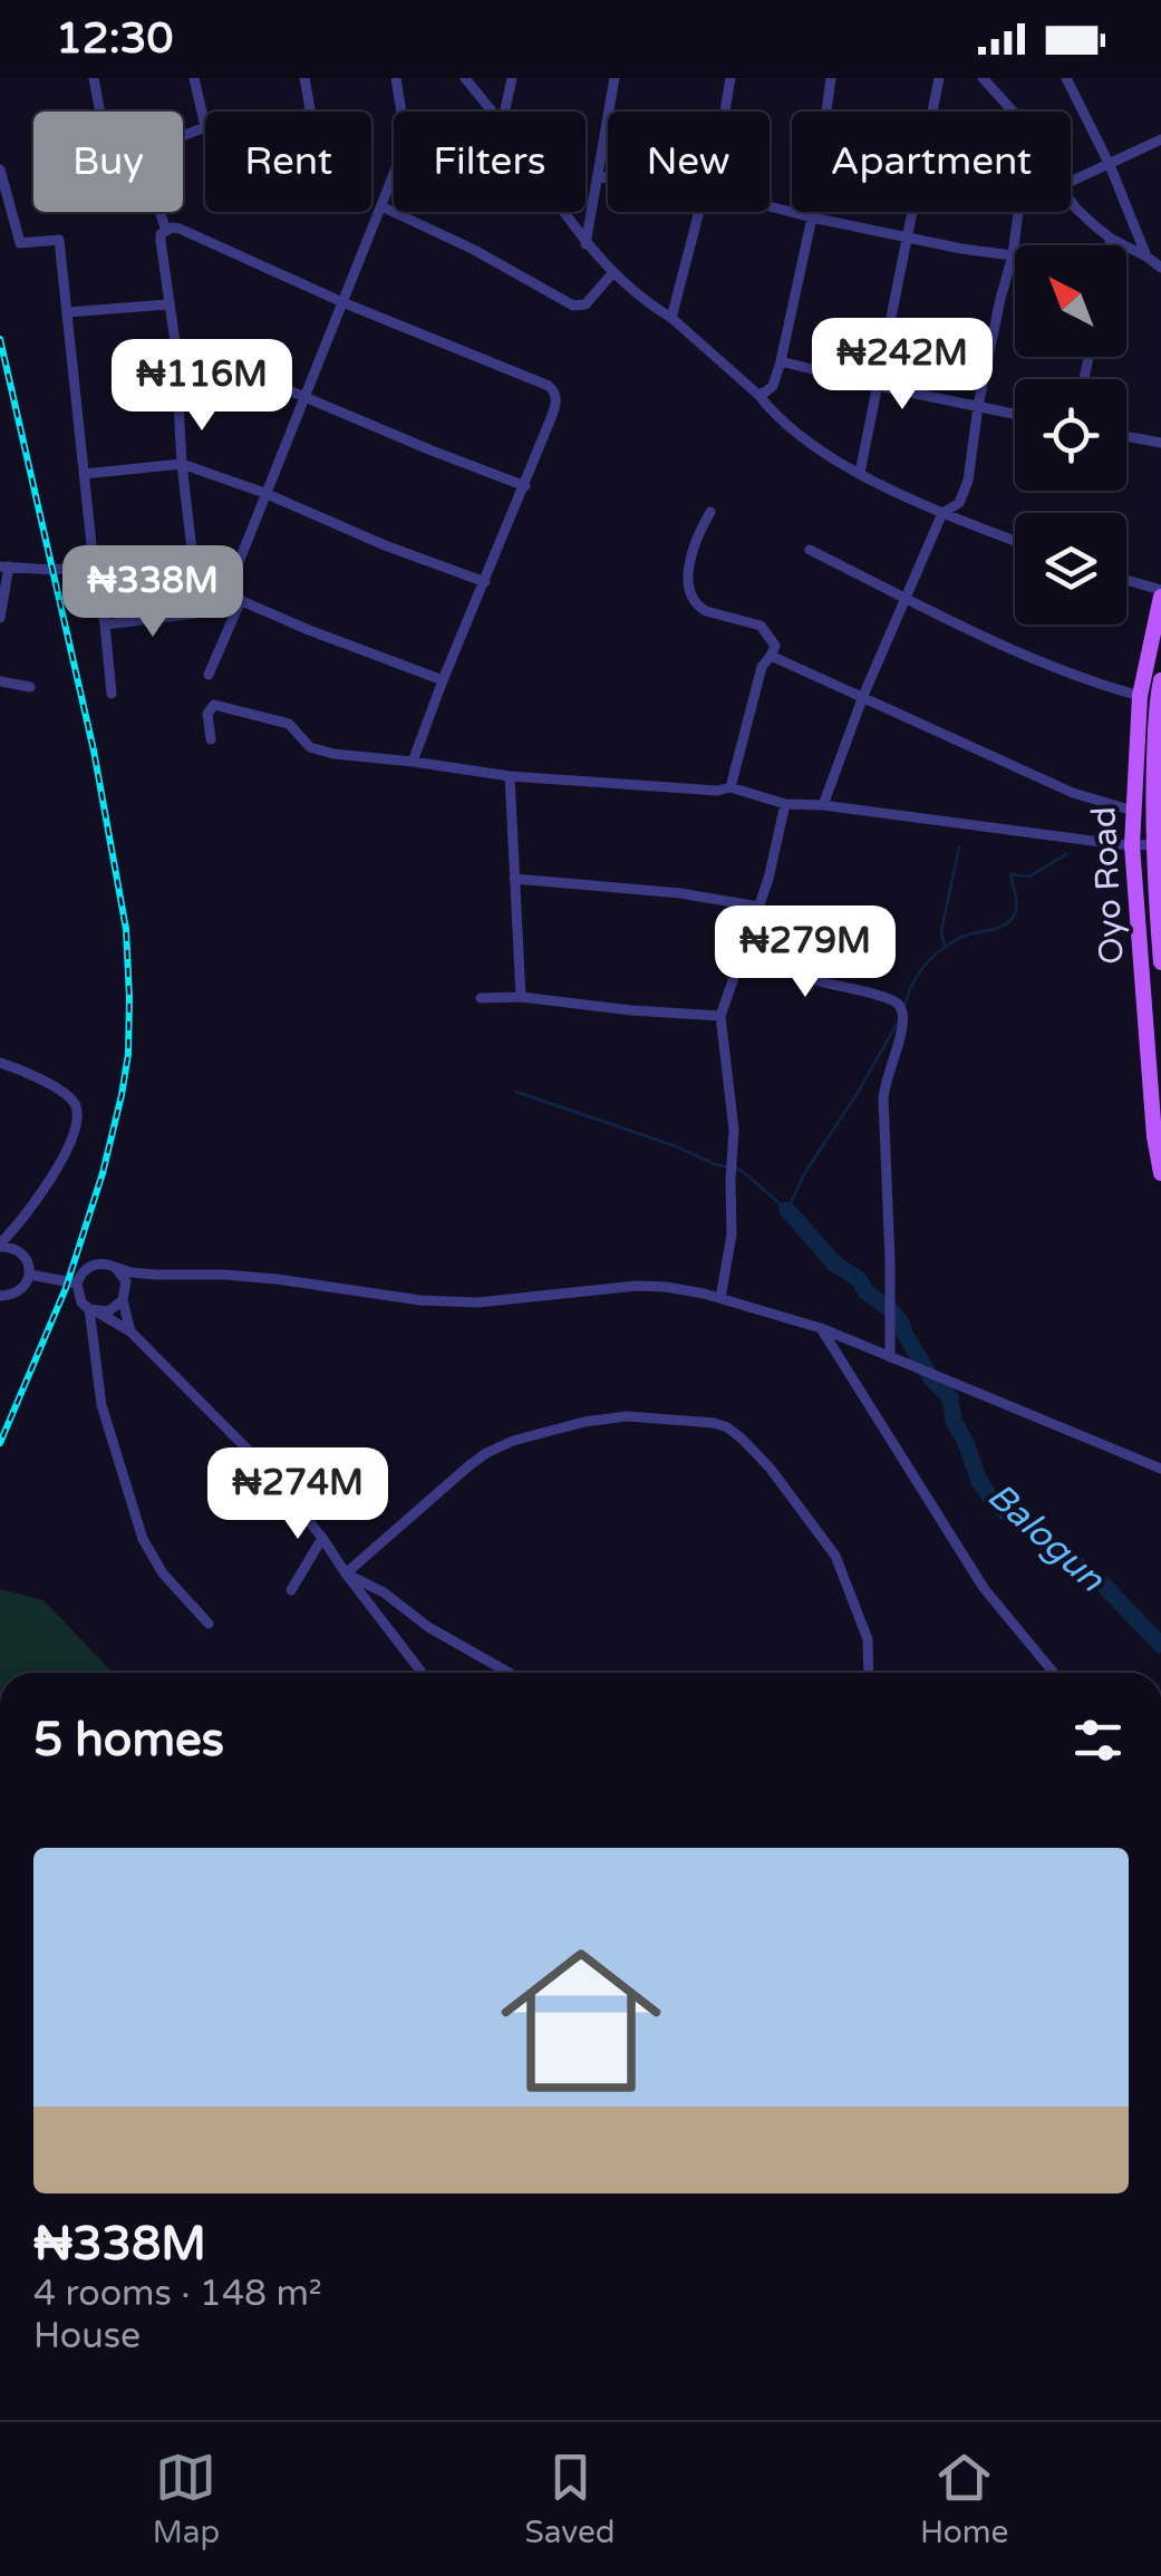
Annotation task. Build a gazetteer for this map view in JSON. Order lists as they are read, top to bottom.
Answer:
{
  "streets": {
    "main road": ["Oyo Road"]
  },
  "water": ["Balogun"],
  "north": "top left",
  "page": {
    "status": "12:30",
    "chip": [
      "Buy",
      "Rent",
      "Filters",
      "New",
      "Apartment"
    ],
    "price": [
      "₦242M",
      "₦116M",
      "₦338M",
      "₦279M",
      "₦274M"
    ],
    "heading": "5 homes",
    "list": [
      {
        "name": "₦338M",
        "note": "4 rooms · 148 m² · House"
      }
    ],
    "tabs": ["Map", "Saved", "Home"]
  }
}
